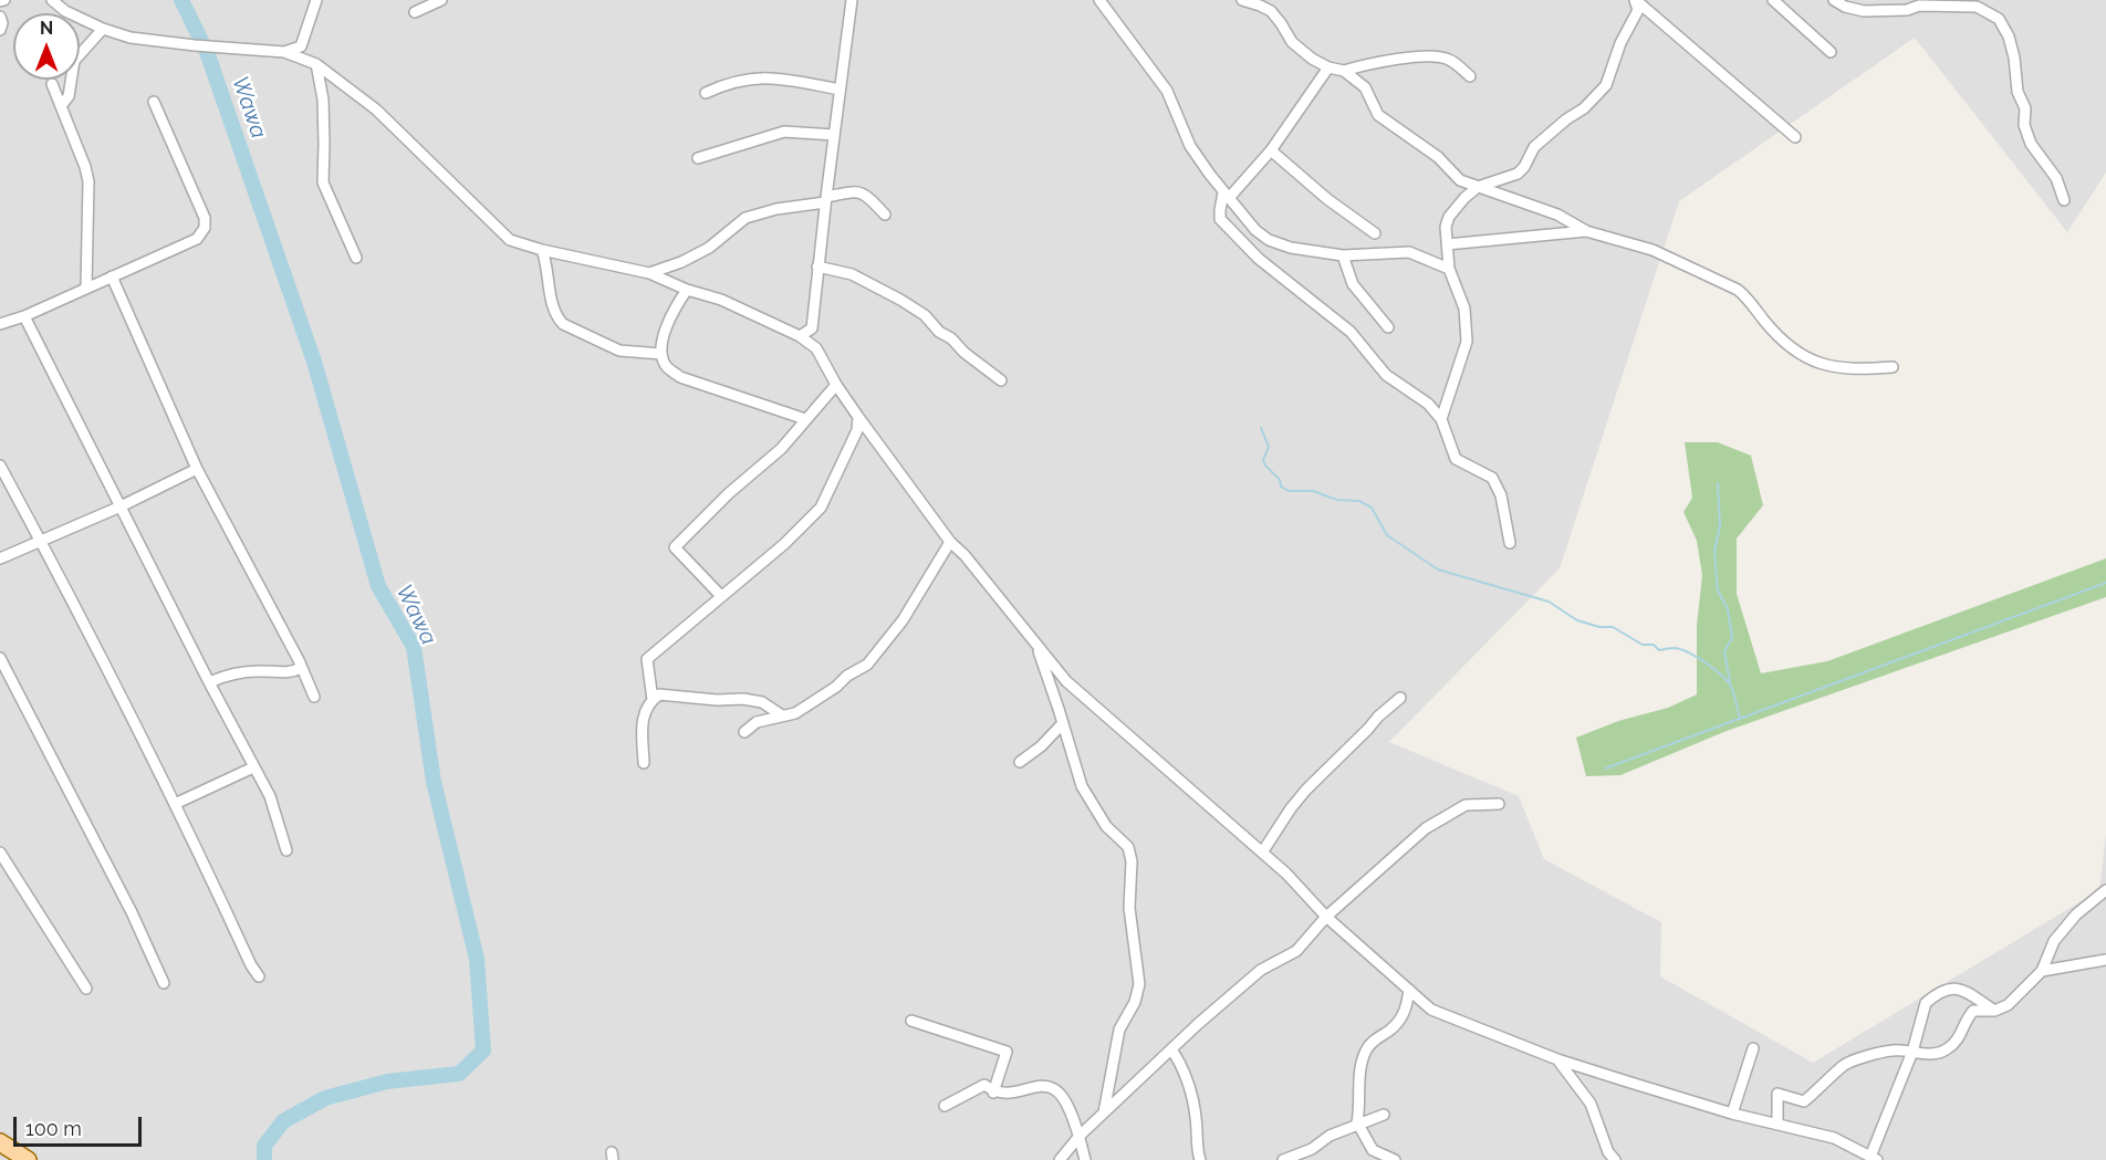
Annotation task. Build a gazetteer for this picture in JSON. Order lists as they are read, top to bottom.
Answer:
{
  "water": ["Wawa"],
  "scale_bar": "100 m",
  "north": "top"
}
